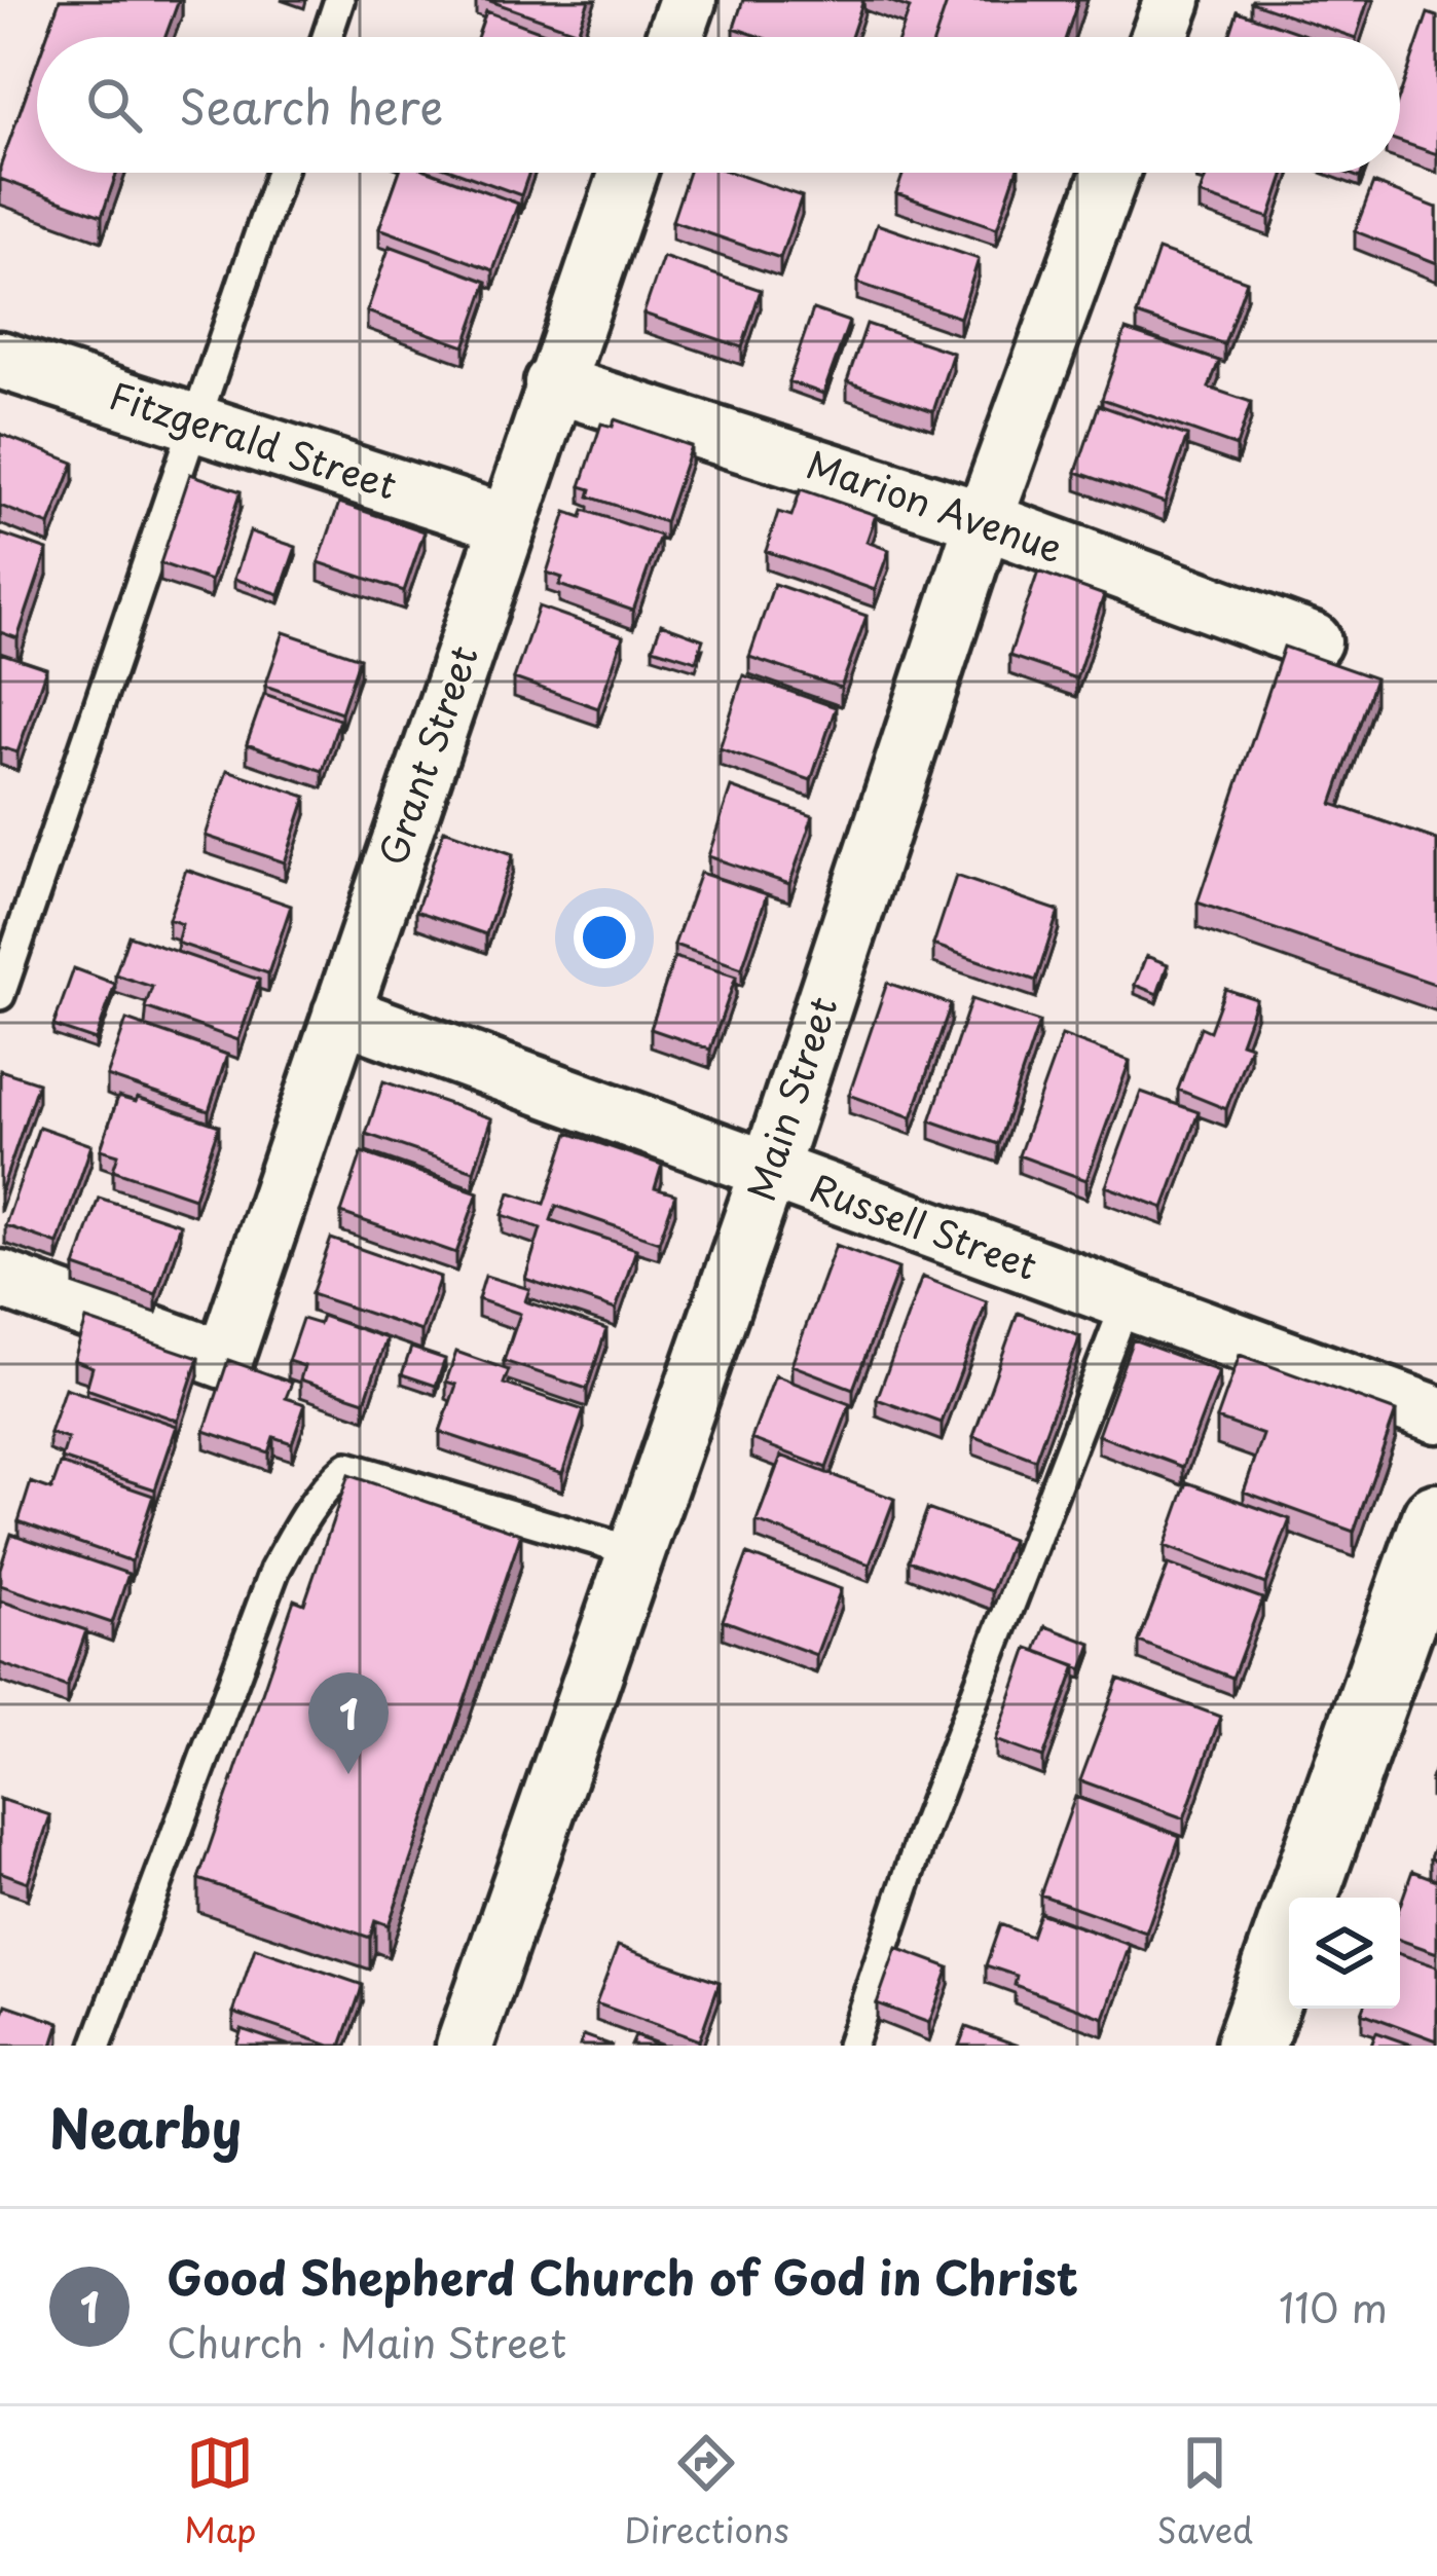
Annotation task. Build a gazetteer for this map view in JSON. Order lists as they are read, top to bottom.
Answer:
{
  "streets": {
    "street": [
      "Fitzgerald Street",
      "Marion Avenue",
      "Grant Street",
      "Main Street",
      "Russell Street"
    ]
  },
  "crossings": [
    ["Fitzgerald Street", "Grant Street"],
    ["Marion Avenue", "Grant Street"],
    ["Marion Avenue", "Main Street"],
    ["Grant Street", "Russell Street"],
    ["Main Street", "Russell Street"]
  ],
  "page": {
    "search": "Search here",
    "pins": "1",
    "heading": "Nearby",
    "list": [
      {
        "mark": "1",
        "name": "Good Shepherd Church of God in Christ",
        "note": "Church · Main Street",
        "value": "110 m"
      }
    ],
    "nav": ["Map", "Directions", "Saved"]
  }
}
